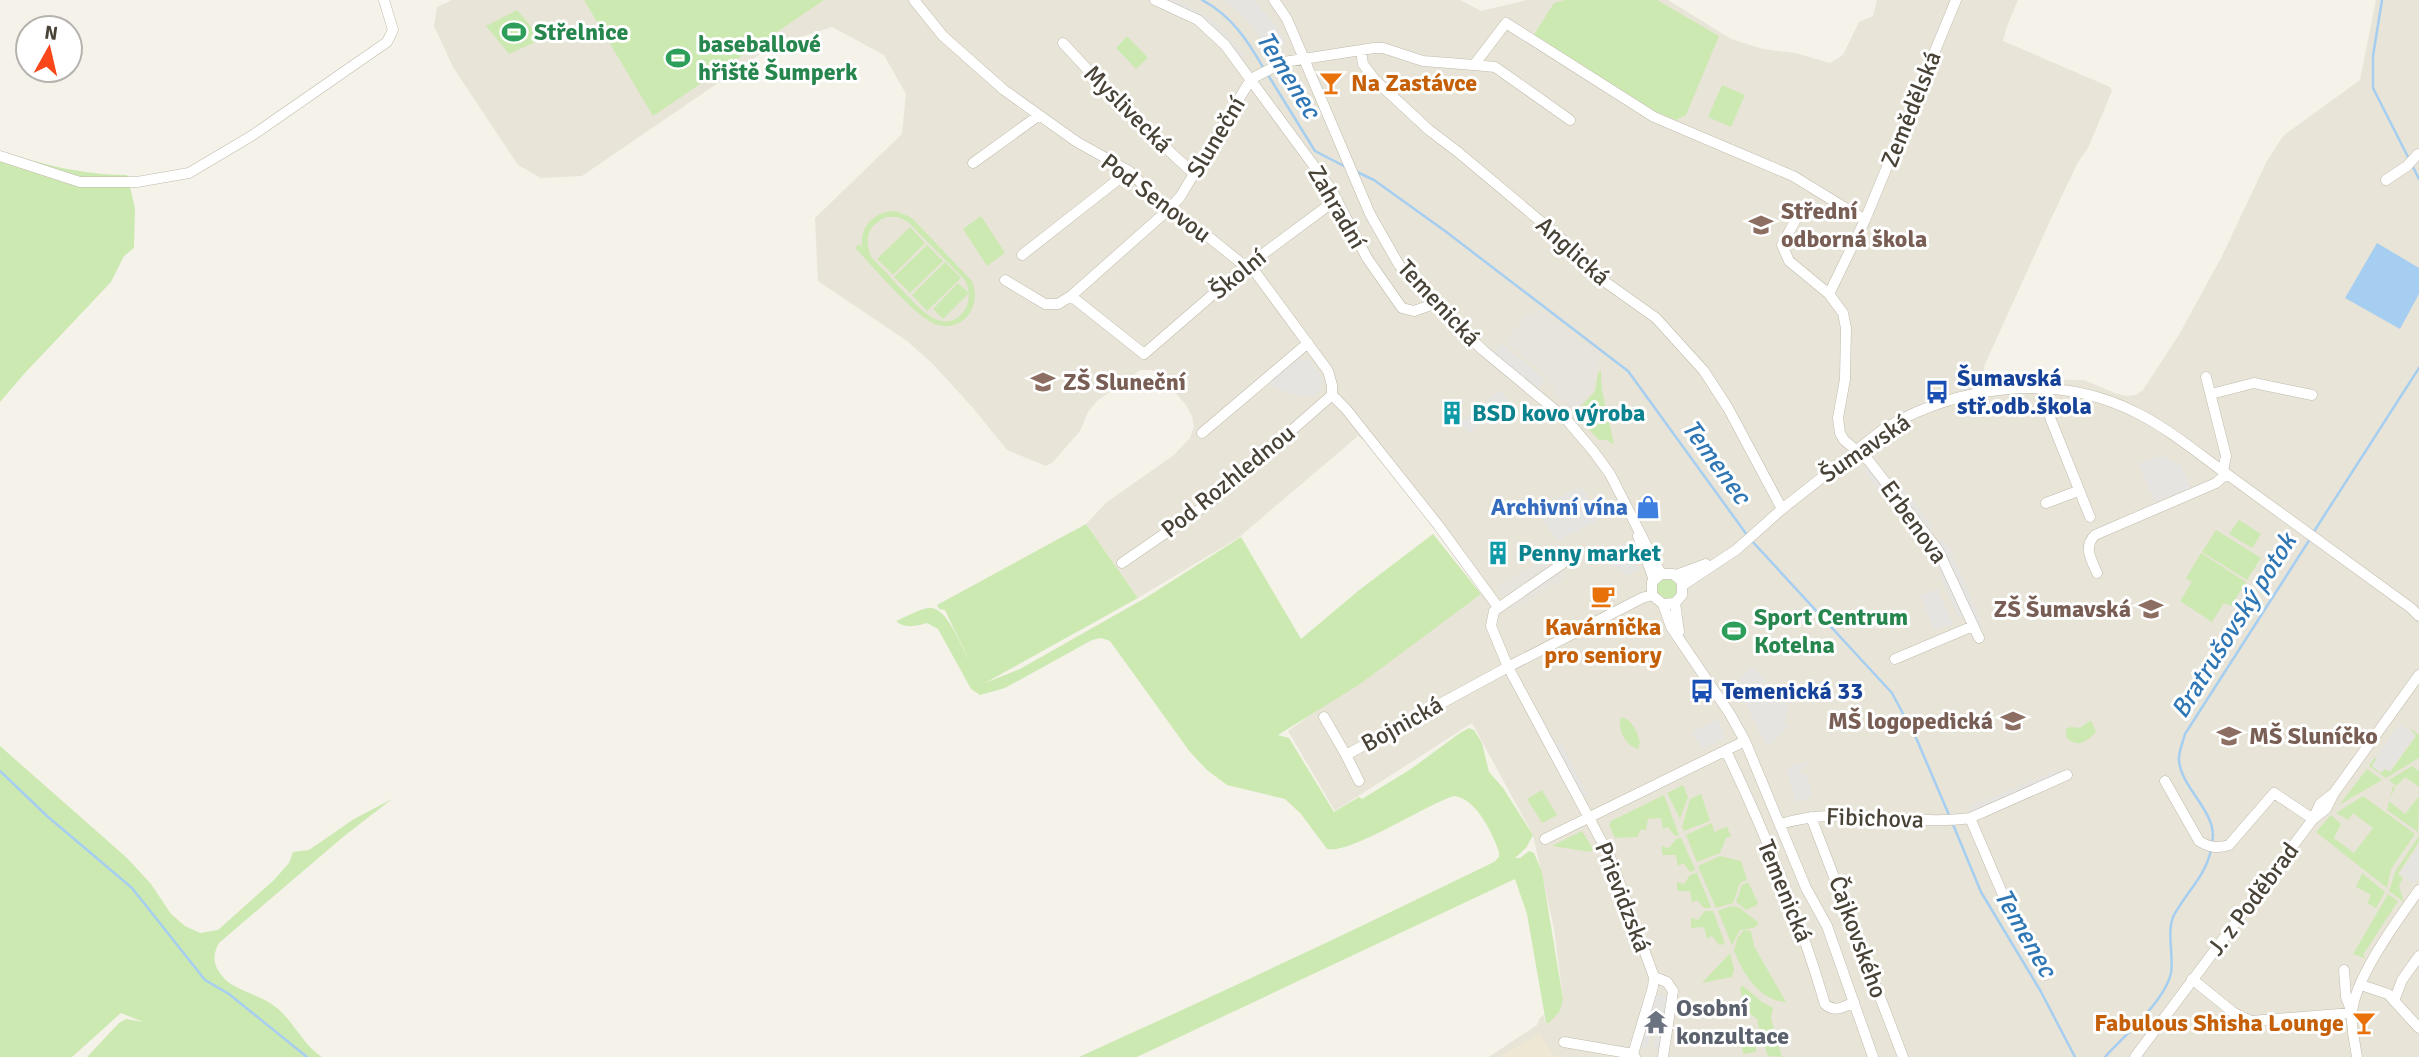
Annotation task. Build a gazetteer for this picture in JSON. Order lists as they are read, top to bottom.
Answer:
{
  "streets": {
    "street": [
      "Myslivecká",
      "Zemědělská",
      "Sluneční",
      "Pod Senovou",
      "Zahradní",
      "Anglická",
      "Školní",
      "Temenická",
      "Šumavská",
      "Pod Rozhlednou",
      "Erbenova",
      "Bojnická",
      "Fibichova",
      "Prievidzská",
      "J. z Poděbrad",
      "Čajkovského"
    ]
  },
  "crossings": [
    ["Myslivecká", "Sluneční"],
    ["Sluneční", "Pod Senovou"],
    ["Sluneční", "Zahradní"],
    ["Sluneční", "Školní"],
    ["Sluneční", "Temenická"],
    ["Pod Senovou", "Školní"],
    ["Pod Senovou", "Pod Rozhlednou"],
    ["Zahradní", "Školní"],
    ["Zahradní", "Temenická"],
    ["Anglická", "Šumavská"],
    ["Temenická", "Šumavská"],
    ["Temenická", "Fibichova"],
    ["Temenická", "Prievidzská"],
    ["Šumavská", "Erbenova"],
    ["Bojnická", "Prievidzská"],
    ["Fibichova", "Čajkovského"]
  ],
  "water": ["Temenec", "Bratrušovský potok"],
  "places": {
    "sports": ["Střelnice", "baseballové hřiště Šumperk", "Sport Centrum Kotelna"],
    "bar": ["Na Zastávce", "Fabulous Shisha Lounge"],
    "school or university": [
      "Střední odborná škola",
      "ZŠ Sluneční",
      "ZŠ Šumavská",
      "MŠ logopedická",
      "MŠ Sluníčko"
    ],
    "bus stop": ["Šumavská stř.odb.škola", "Temenická 33"],
    "building": ["BSD kovo výroba", "Penny market"],
    "shop": ["Archivní vína"],
    "cafe": ["Kavárnička pro seniory"],
    "temple": ["Osobní konzultace"]
  },
  "north": "top"
}
